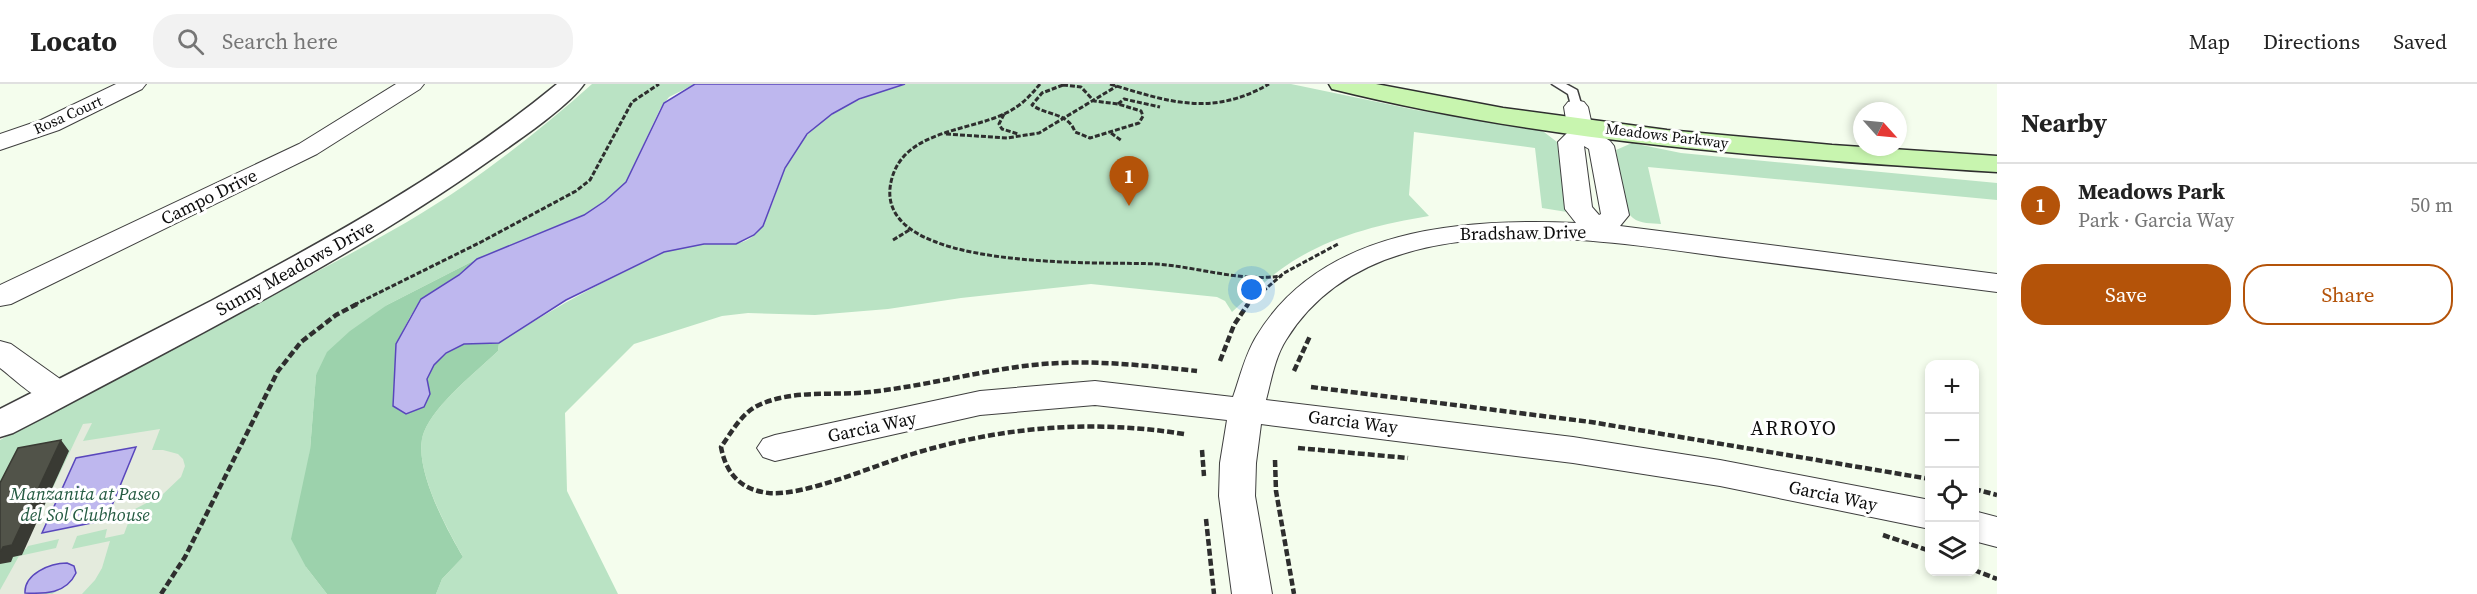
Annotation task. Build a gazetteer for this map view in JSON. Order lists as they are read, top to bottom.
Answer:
{
  "streets": {
    "main road": ["Meadows Parkway"],
    "street": [
      "Rosa Court",
      "Campo Drive",
      "Bradshaw Drive",
      "Sunny Meadows Drive",
      "Garcia Way"
    ]
  },
  "crossings": [
    ["Bradshaw Drive", "Garcia Way"]
  ],
  "districts": ["ARROYO"],
  "parks": ["Manzanita at Paseo del Sol Clubhouse"],
  "north": "bottom right",
  "page": {
    "header": "Locato",
    "search": "Search here",
    "nav": ["Map", "Directions", "Saved"],
    "heading": "Nearby",
    "pins": "1",
    "list": [
      {
        "mark": "1",
        "name": "Meadows Park",
        "note": "Park · Garcia Way",
        "value": "50 m"
      }
    ],
    "buttons": ["Save", "Share"],
    "map_buttons": ["+", "−"]
  }
}
